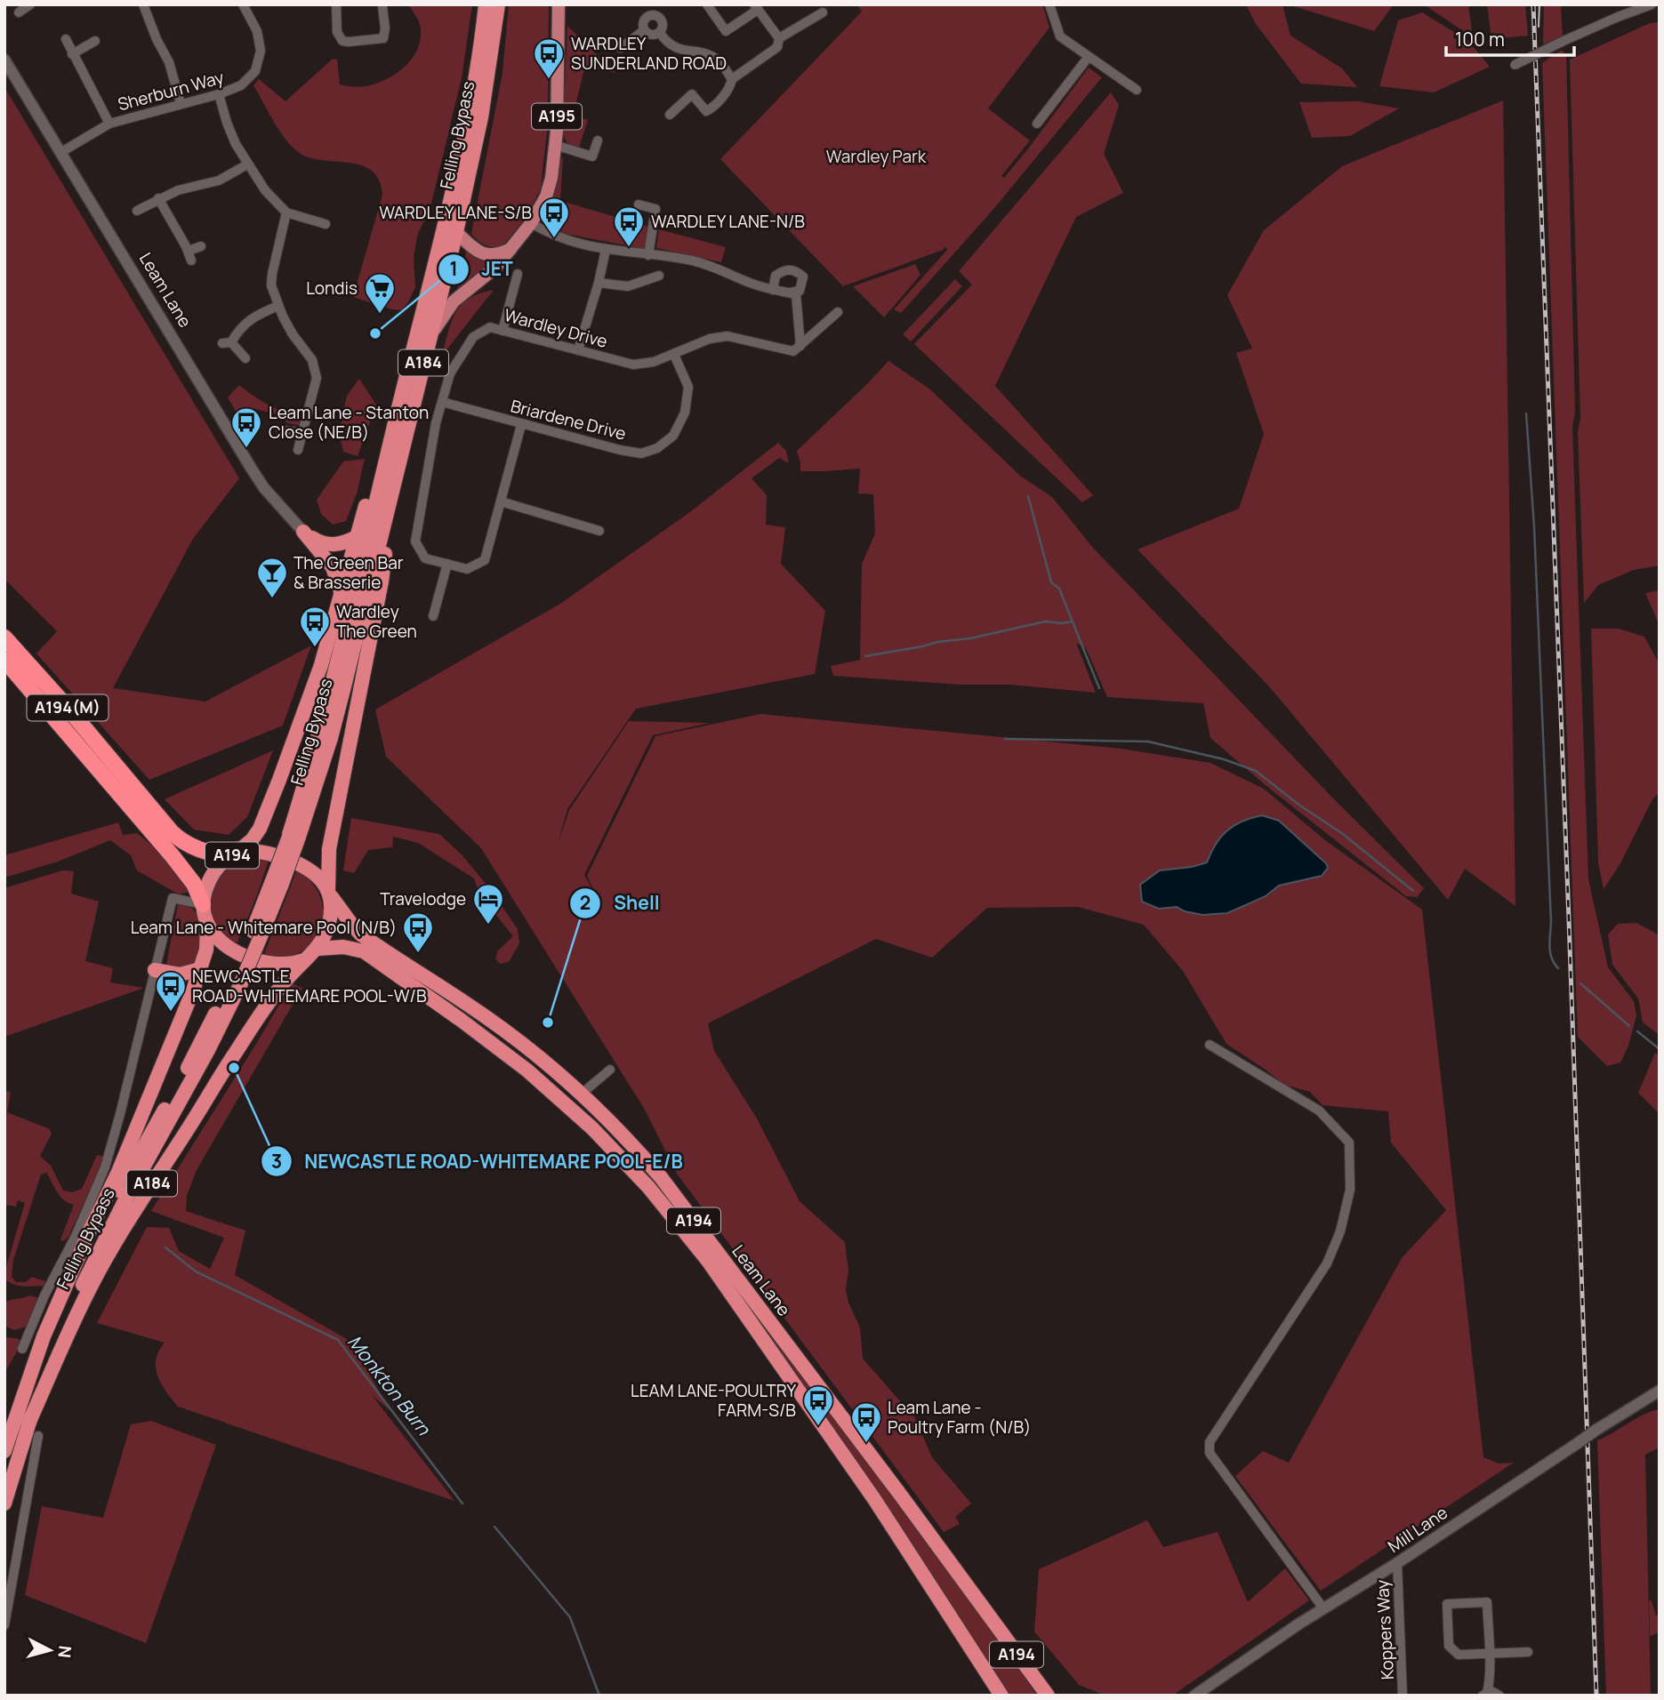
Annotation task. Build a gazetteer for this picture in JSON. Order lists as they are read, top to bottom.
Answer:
{
  "streets": {
    "highway": [
      "Felling Bypass",
      "Leam Lane",
      "A184",
      "A194(M)",
      "A194"
    ],
    "main road": ["A195", "Mill Lane"],
    "street": [
      "Sherburn Way",
      "Wardley Drive",
      "Briardene Drive",
      "Koppers Way"
    ]
  },
  "crossings": [
    ["Sherburn Way", "Leam Lane"],
    ["A195", "Felling Bypass"],
    ["Felling Bypass", "A184"],
    ["Leam Lane", "A184"],
    ["Leam Lane", "A194(M)"],
    ["Leam Lane", "A194"],
    ["Wardley Drive", "Briardene Drive"],
    ["A184", "A194(M)"],
    ["A184", "A194"],
    ["A194(M)", "A194"],
    ["Mill Lane", "Koppers Way"]
  ],
  "water": ["Monkton Burn"],
  "parks": ["Wardley Park"],
  "places": {
    "bus stop": [
      "WARDLEY SUNDERLAND ROAD",
      "WARDLEY LANE-S/B",
      "WARDLEY LANE-N/B",
      "Leam Lane - Stanton Close (NE/B)",
      "Wardley The Green",
      "Leam Lane - Whitemare Pool (N/B)",
      "NEWCASTLE ROAD-WHITEMARE POOL-W/B",
      "LEAM LANE-POULTRY FARM-S/B",
      "Leam Lane - Poultry Farm (N/B)"
    ],
    "supermarket": ["Londis"],
    "other": ["JET", "Shell", "NEWCASTLE ROAD-WHITEMARE POOL-E/B"],
    "bar": ["The Green Bar & Brasserie"],
    "hotel": ["Travelodge"]
  },
  "scale_bar": "100 m",
  "north": "right"
}
